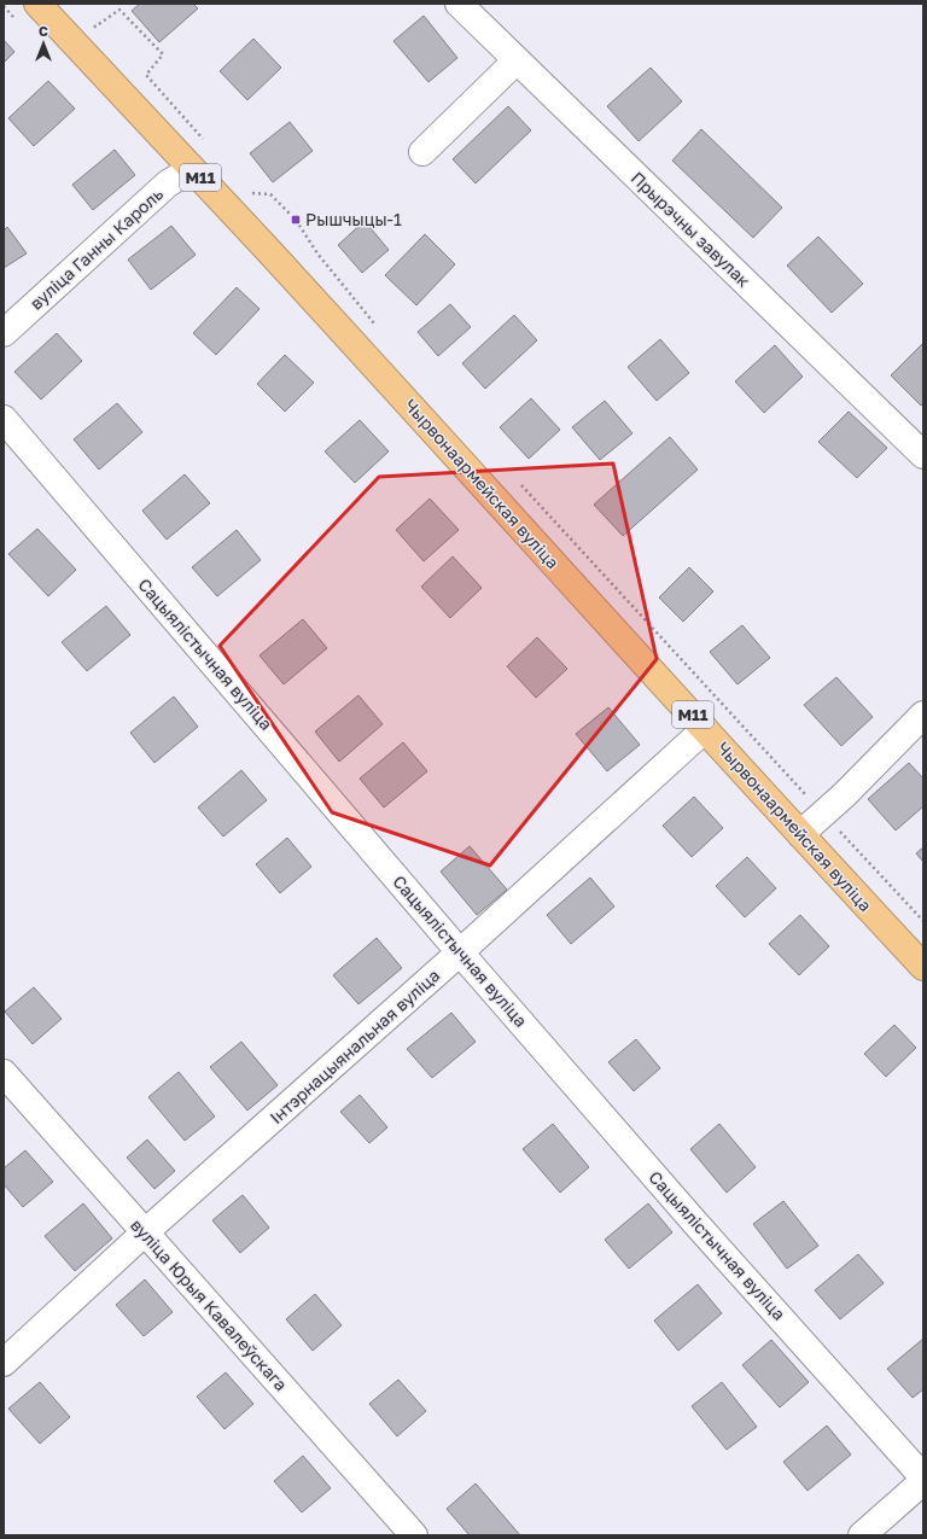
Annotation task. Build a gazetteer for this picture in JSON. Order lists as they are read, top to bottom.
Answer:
{
  "streets": {
    "highway": ["М11", "Чырвонаармейская вуліца"],
    "street": [
      "Прырэчны завулак",
      "вуліца Ганны Кароль",
      "Сацыялістычная вуліца",
      "Інтэрнацыянальная вуліца",
      "вуліца Юрыя Кавалеўскага"
    ]
  },
  "crossings": [
    ["вуліца Ганны Кароль", "Чырвонаармейская вуліца"],
    ["Чырвонаармейская вуліца", "Інтэрнацыянальная вуліца"],
    ["Сацыялістычная вуліца", "Інтэрнацыянальная вуліца"],
    ["Інтэрнацыянальная вуліца", "вуліца Юрыя Кавалеўскага"]
  ],
  "places": {
    "transit": ["Рышчыцы-1"]
  },
  "north": "top"
}
